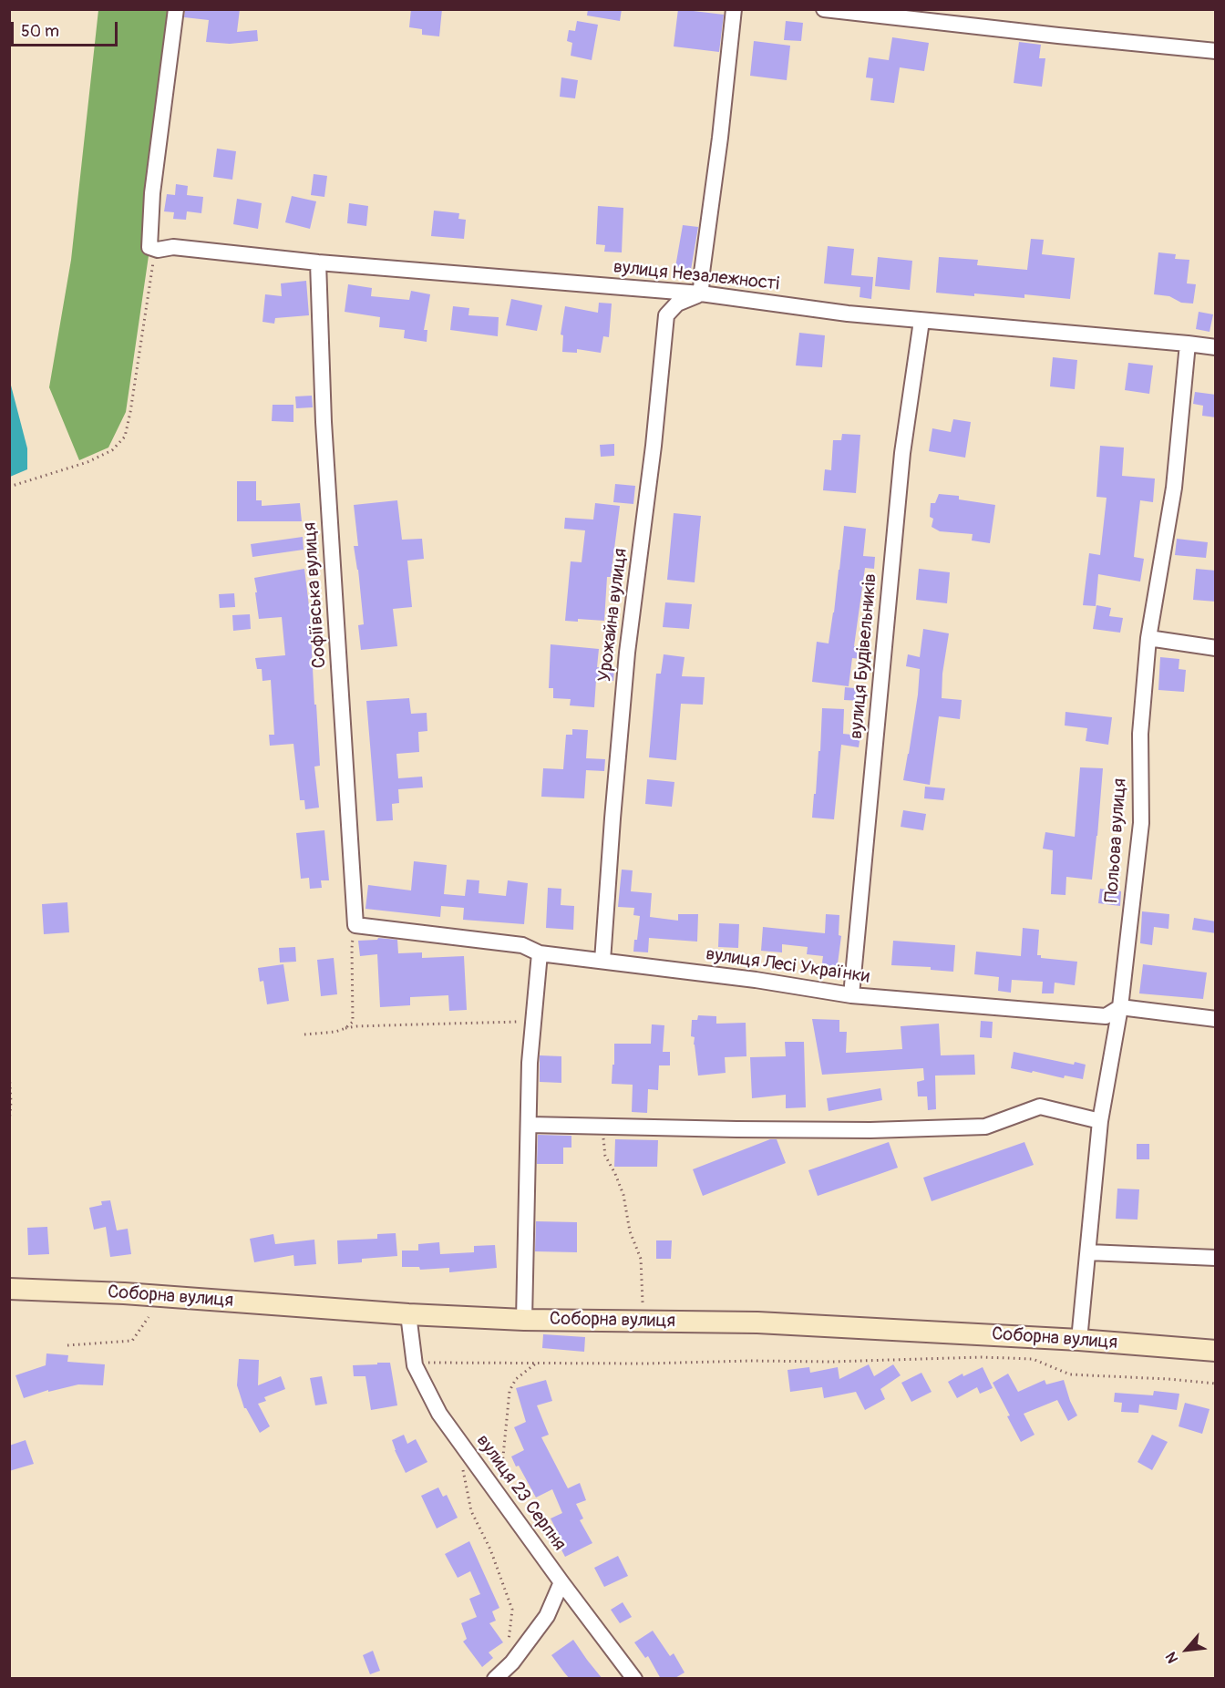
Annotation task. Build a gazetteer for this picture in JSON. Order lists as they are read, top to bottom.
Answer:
{
  "streets": {
    "street": [
      "вулиця Незалежності",
      "Софіївська вулиця",
      "Урожайна вулиця",
      "вулиця Будівельників",
      "Польова вулиця",
      "вулиця Лесі Українки",
      "Соборна вулиця",
      "вулиця 23 Серпня"
    ]
  },
  "crossings": [
    ["вулиця Незалежності", "Софіївська вулиця"],
    ["вулиця Незалежності", "Урожайна вулиця"],
    ["вулиця Незалежності", "вулиця Будівельників"],
    ["вулиця Незалежності", "Польова вулиця"],
    ["Софіївська вулиця", "вулиця Лесі Українки"],
    ["Урожайна вулиця", "вулиця Лесі Українки"],
    ["вулиця Будівельників", "вулиця Лесі Українки"],
    ["Польова вулиця", "вулиця Лесі Українки"],
    ["Польова вулиця", "Соборна вулиця"],
    ["Соборна вулиця", "вулиця 23 Серпня"]
  ],
  "scale_bar": "50 m",
  "north": "bottom left"
}
